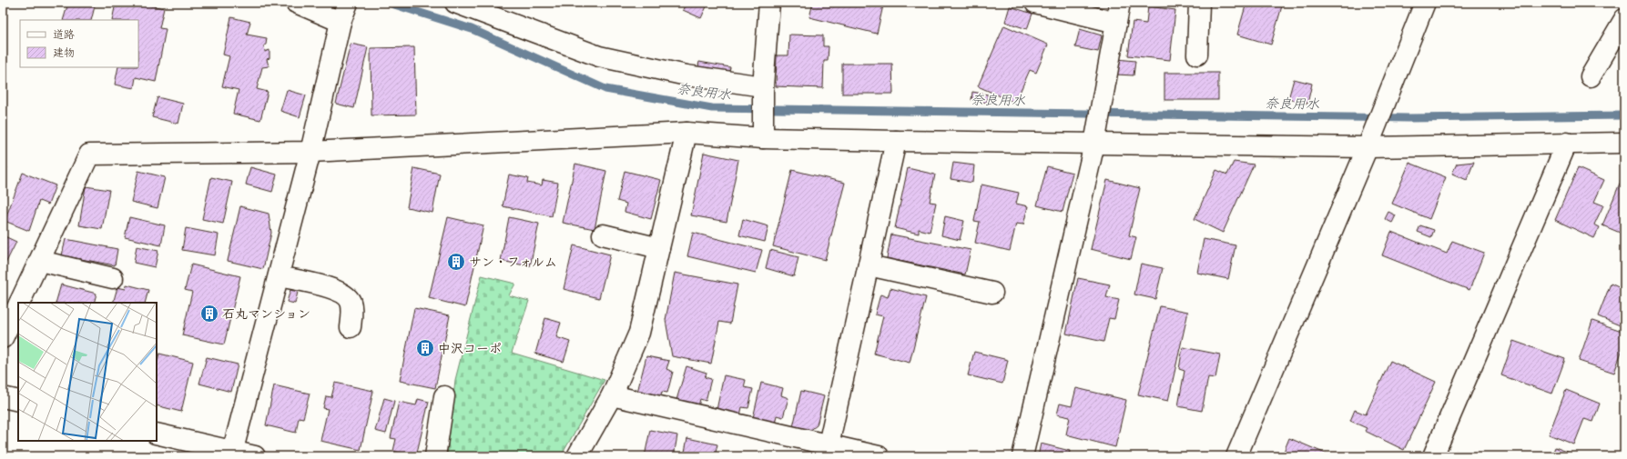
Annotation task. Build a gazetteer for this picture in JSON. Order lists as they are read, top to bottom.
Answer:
{
  "water": ["奈良用水"],
  "places": {
    "building": ["サン・フォルム", "石丸マンション", "中沢コーポ"]
  },
  "legend": ["道路", "建物"]
}
